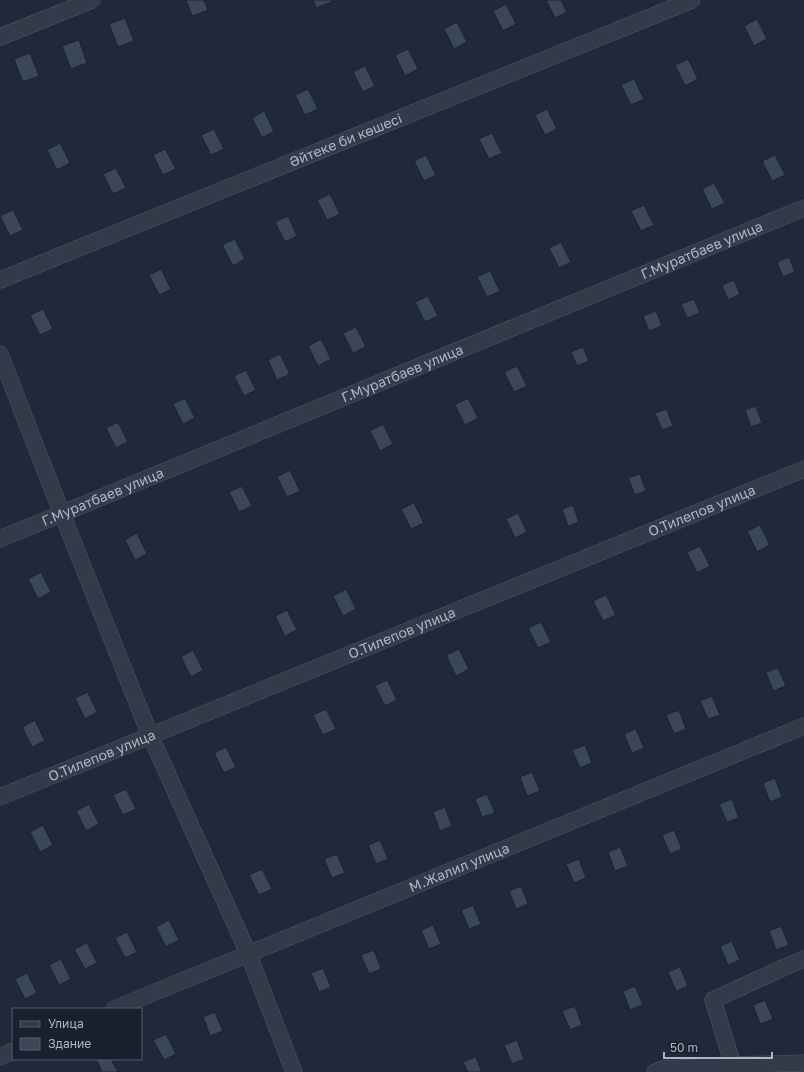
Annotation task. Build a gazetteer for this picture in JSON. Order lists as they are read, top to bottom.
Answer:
{
  "streets": {
    "street": [
      "Әйтеке би көшесі",
      "Г.Муратбаев улица",
      "О.Тилепов улица",
      "М.Жалил улица"
    ]
  },
  "legend": ["Улица", "Здание"],
  "scale_bar": "50 m"
}
